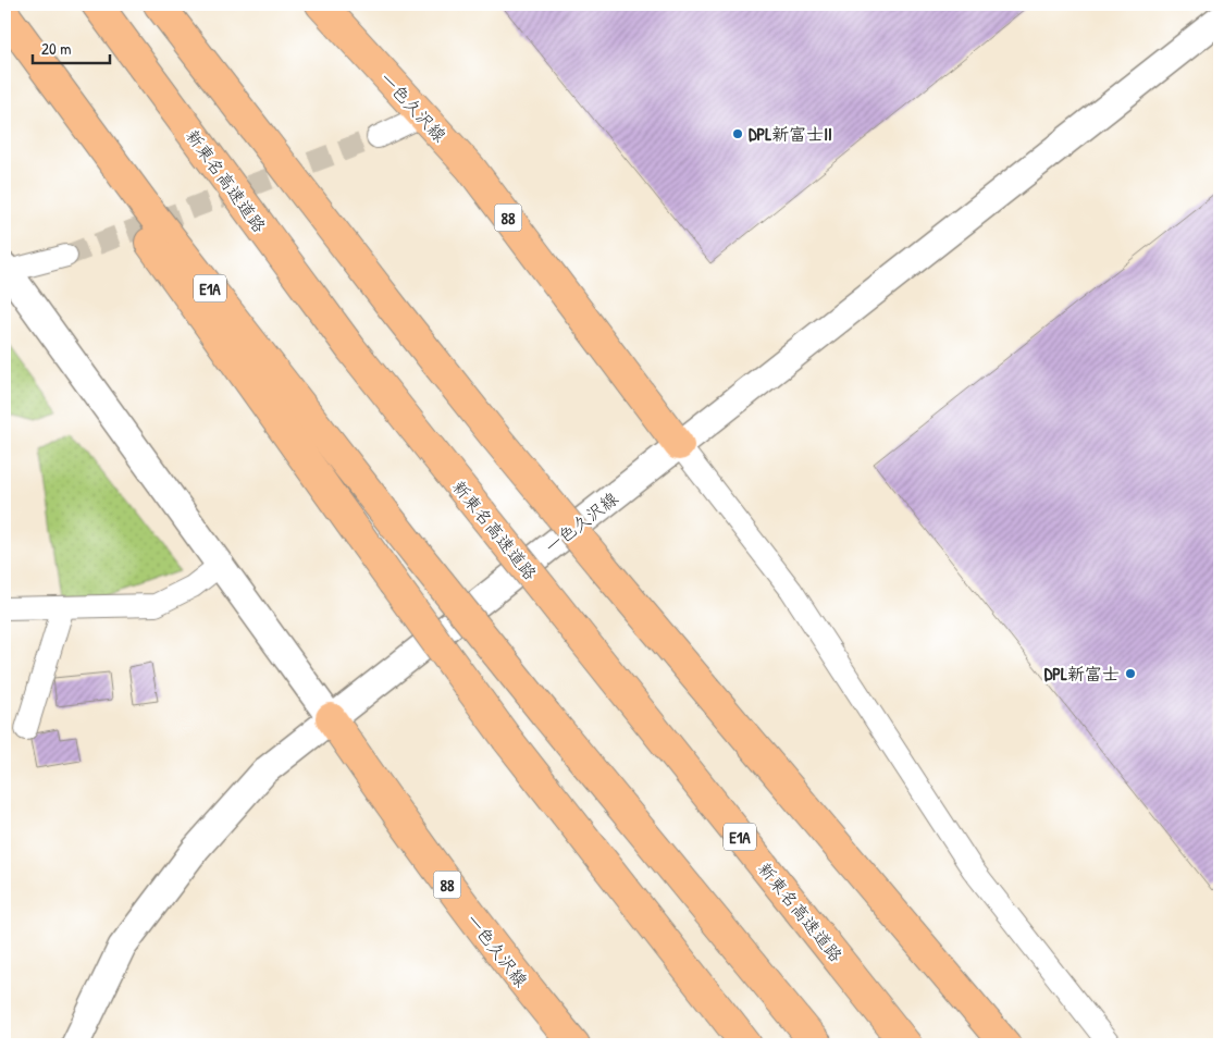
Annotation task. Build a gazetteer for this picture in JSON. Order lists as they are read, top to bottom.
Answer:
{
  "streets": {
    "main road": [
      "一色久沢線",
      "新東名高速道路",
      "88",
      "E1A"
    ]
  },
  "places": ["DPL新富士II", "DPL新富士"],
  "scale_bar": "20 m"
}
